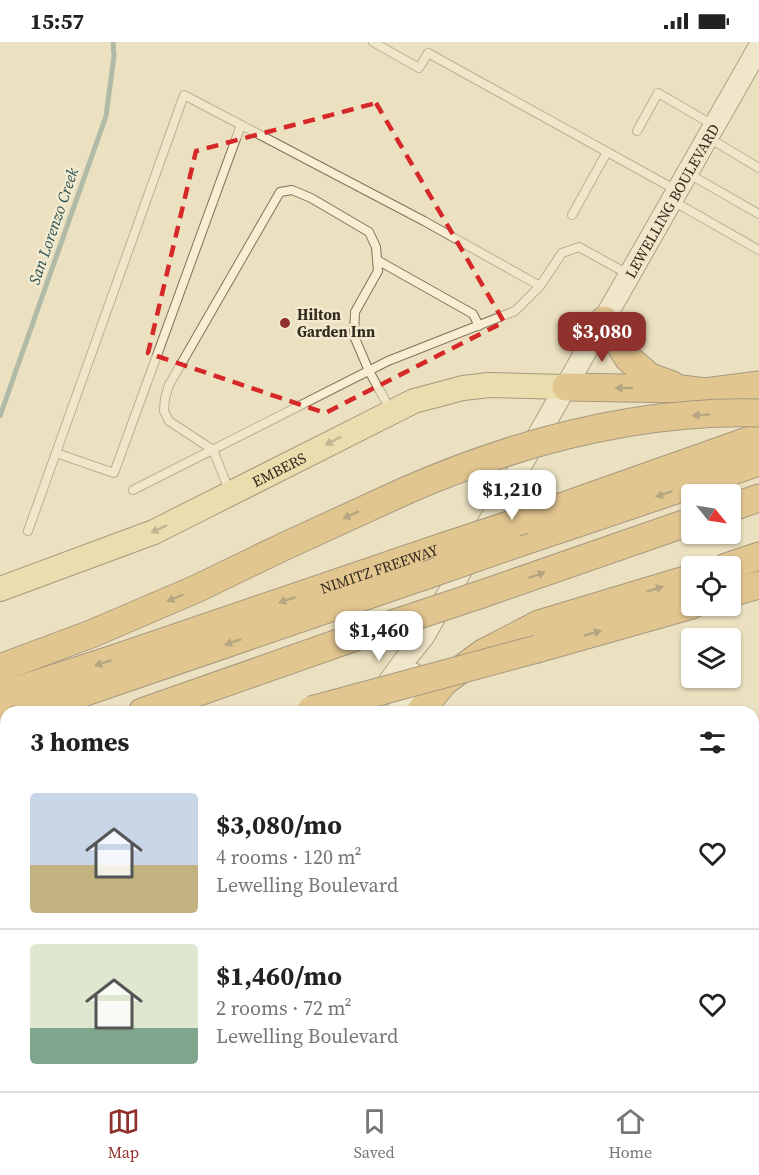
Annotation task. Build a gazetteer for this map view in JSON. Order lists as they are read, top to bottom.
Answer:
{
  "streets": {
    "highway": ["NIMITZ FREEWAY"],
    "main road": ["LEWELLING BOULEVARD", "EMBERS"]
  },
  "crossings": [
    ["LEWELLING BOULEVARD", "EMBERS"]
  ],
  "one_way": ["EMBERS"],
  "water": ["San Lorenzo Creek"],
  "places": ["Hilton Garden Inn"],
  "north": "bottom right",
  "page": {
    "status": "15:57",
    "price": ["$3,080", "$1,210", "$1,460"],
    "heading": "3 homes",
    "list": [
      {
        "name": "$3,080/mo",
        "note": "4 rooms · 120 m² · Lewelling Boulevard"
      },
      {
        "name": "$1,460/mo",
        "note": "2 rooms · 72 m² · Lewelling Boulevard"
      }
    ],
    "tabs": ["Map", "Saved", "Home"]
  }
}
